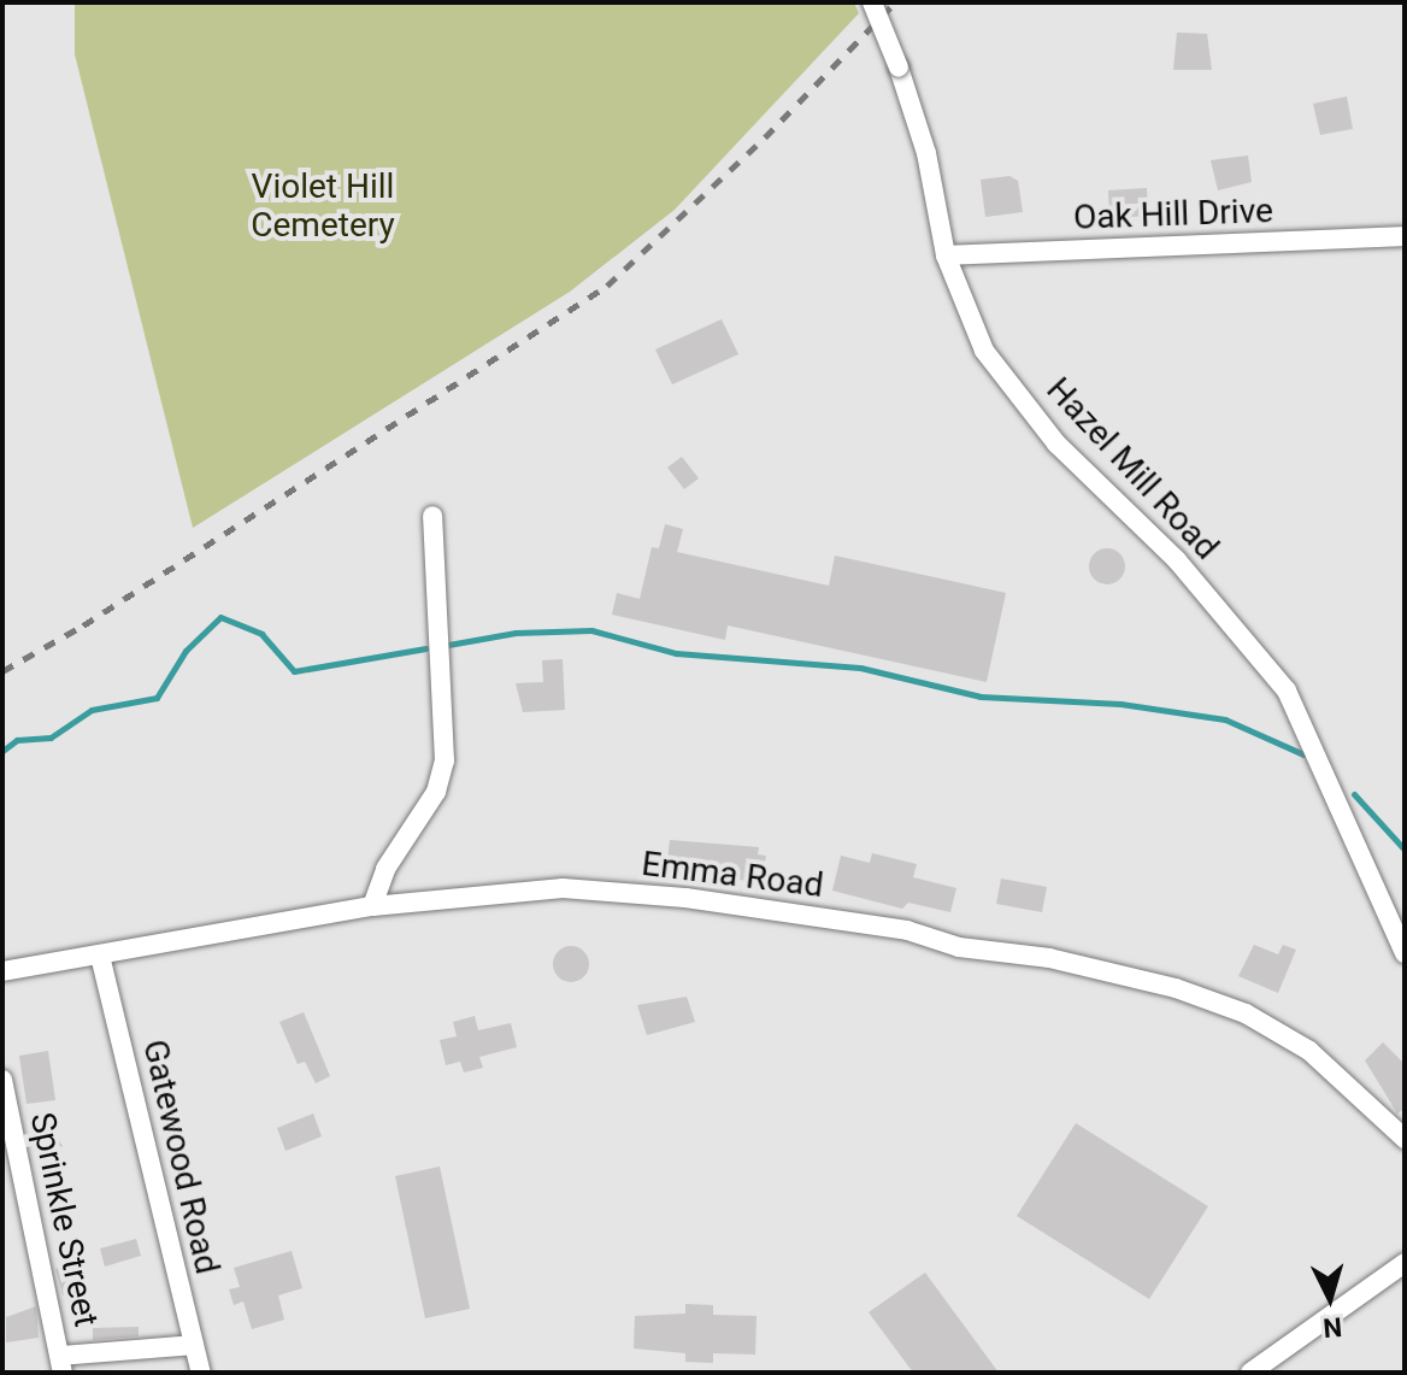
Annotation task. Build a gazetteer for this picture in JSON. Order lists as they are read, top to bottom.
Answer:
{
  "streets": {
    "street": [
      "Oak Hill Drive",
      "Hazel Mill Road",
      "Emma Road",
      "Gatewood Road",
      "Sprinkle Street"
    ]
  },
  "crossings": [
    ["Oak Hill Drive", "Hazel Mill Road"],
    ["Emma Road", "Gatewood Road"]
  ],
  "parks": ["Violet Hill Cemetery"],
  "north": "bottom"
}
